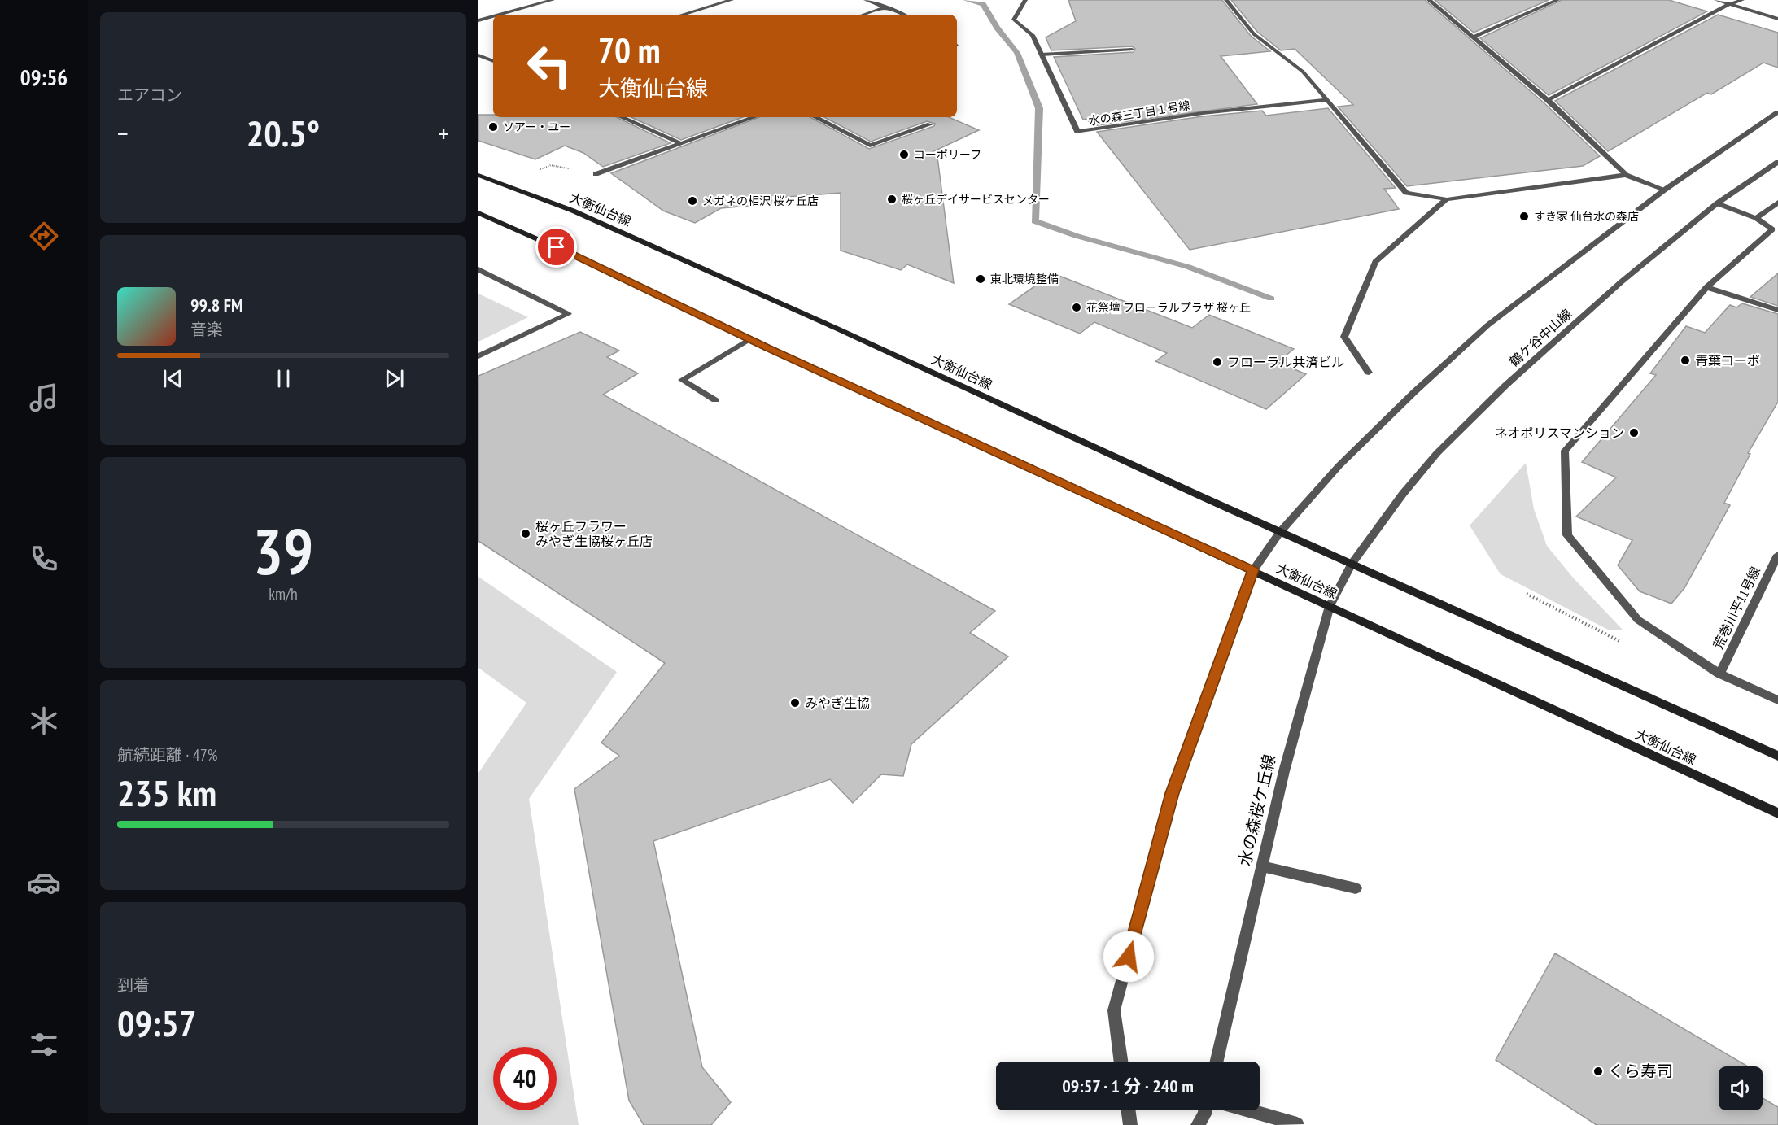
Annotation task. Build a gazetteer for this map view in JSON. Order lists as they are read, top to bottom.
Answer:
{
  "streets": {
    "main road": ["大衡仙台線"],
    "street": [
      "水の森三丁目１号線",
      "鶴ケ谷中山線",
      "荒巻川平11号線",
      "水の森桜ケ丘線"
    ]
  },
  "crossings": [
    ["大衡仙台線", "鶴ケ谷中山線"],
    ["大衡仙台線", "水の森桜ケ丘線"],
    ["鶴ケ谷中山線", "水の森桜ケ丘線"]
  ],
  "places": [
    "ソアー・ユー",
    "コーポリーフ",
    "桜ヶ丘デイサービスセンター",
    "メガネの相沢 桜ヶ丘店",
    "すき家 仙台水の森店",
    "東北環境整備",
    "花祭壇 フローラルプラザ 桜ヶ丘",
    "青葉コーポ",
    "フローラル共済ビル",
    "ネオポリスマンション",
    "桜ヶ丘フラワー みやぎ生協桜ヶ丘店",
    "みやぎ生協",
    "くら寿司"
  ],
  "page": {
    "tabs": "09:56",
    "tile": [
      "エアコン",
      ["39", "km/h"],
      ["航続距離 · 47%", "235 km"],
      ["到着", "09:57"]
    ],
    "turn": ["70 m", "大衡仙台線"],
    "heat": ["−", "20.5°", "+"],
    "song": ["99.8 FM", "音楽"],
    "limit": "40",
    "trip": "09:57 · 1 分 · 240 m"
  }
}
